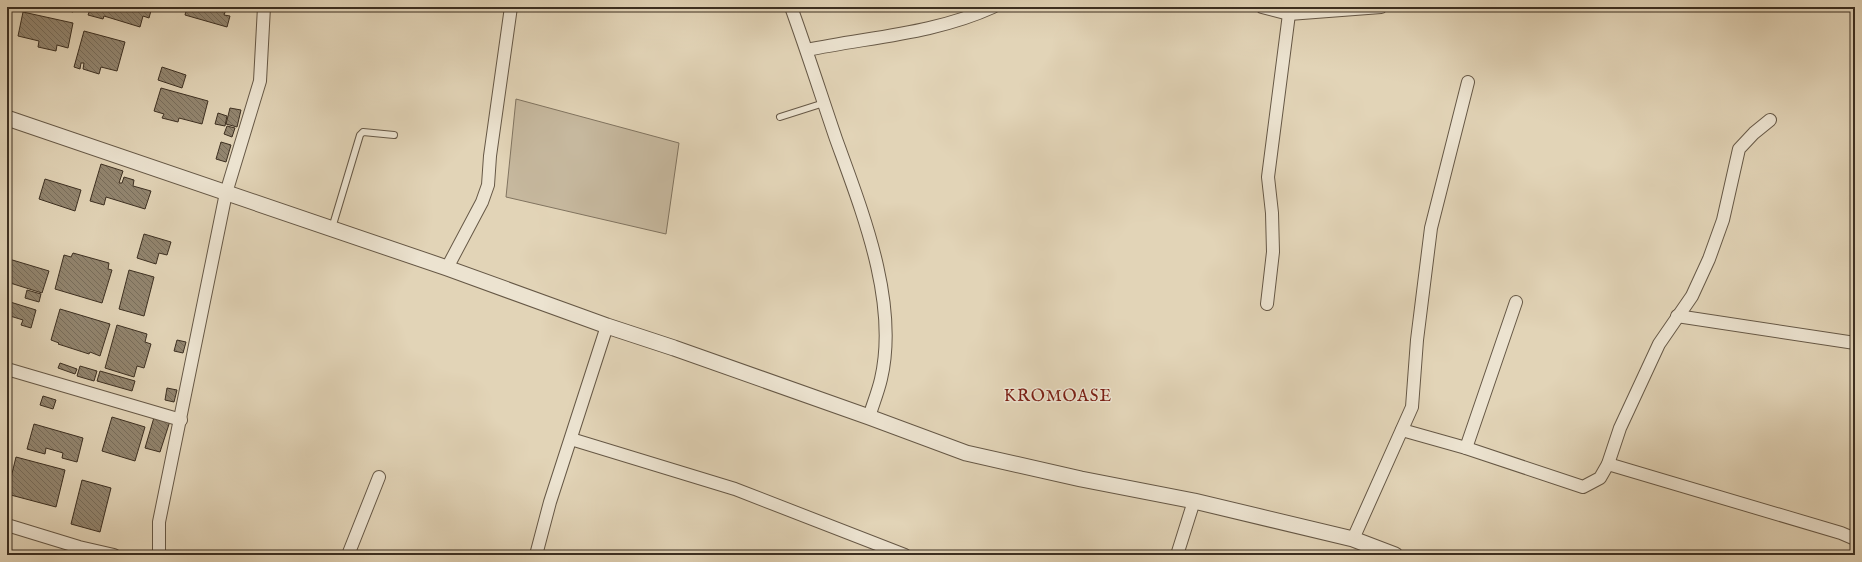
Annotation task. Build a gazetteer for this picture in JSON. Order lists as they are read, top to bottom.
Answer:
{
  "districts": ["KROMOASE"]
}
